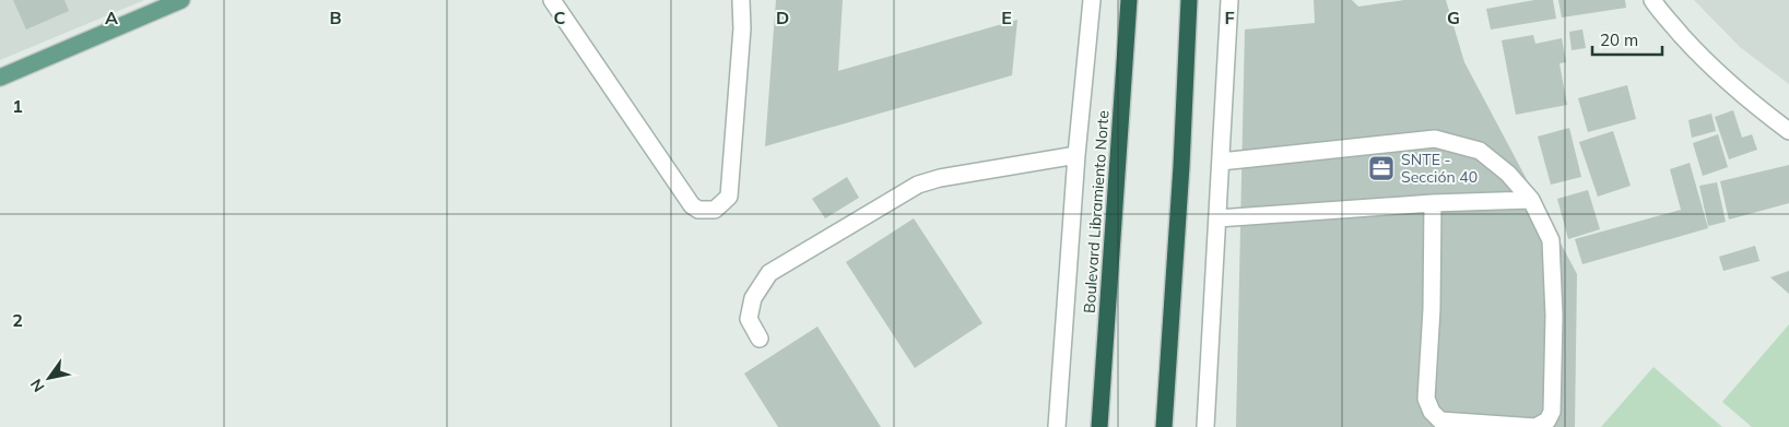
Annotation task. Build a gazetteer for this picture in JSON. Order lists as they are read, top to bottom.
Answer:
{
  "streets": {
    "highway": ["Boulevard Libramiento Norte"]
  },
  "places": {
    "office": ["SNTE - Sección 40"]
  },
  "scale_bar": "20 m",
  "north": "bottom left",
  "grid": {
    "columns": [
      "A",
      "B",
      "C",
      "D",
      "E",
      "F",
      "G"
    ],
    "rows": ["1", "2"]
  }
}
